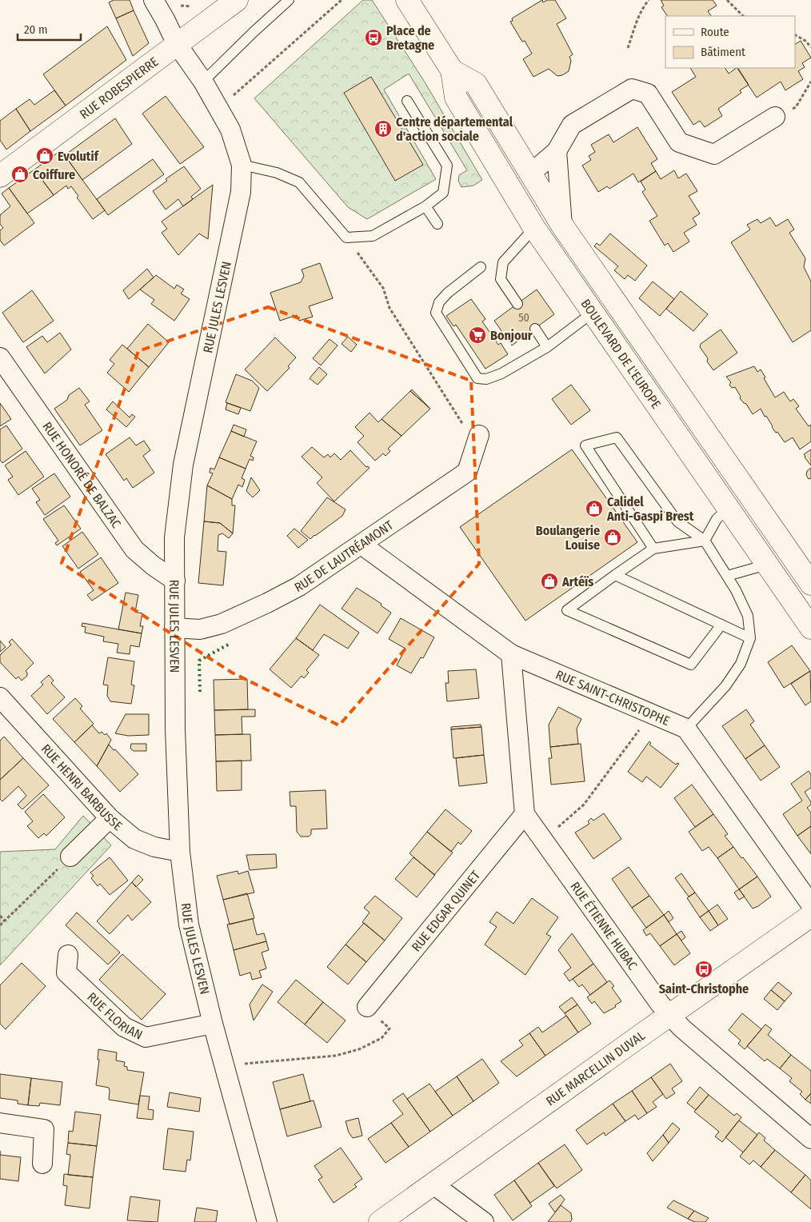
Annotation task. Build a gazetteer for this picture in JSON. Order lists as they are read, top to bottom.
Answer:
{
  "streets": {
    "main road": ["RUE ROBESPIERRE", "BOULEVARD DE L'EUROPE", "RUE MARCELLIN DUVAL"],
    "street": [
      "RUE JULES LESVEN",
      "RUE HONORÉ DE BALZAC",
      "RUE DE LAUTRÉAMONT",
      "RUE SAINT-CHRISTOPHE",
      "RUE HENRI BARBUSSE",
      "RUE EDGAR QUINET",
      "RUE ÉTIENNE HUBAC",
      "RUE FLORIAN"
    ]
  },
  "crossings": [
    ["RUE ROBESPIERRE", "RUE JULES LESVEN"],
    ["RUE JULES LESVEN", "RUE HONORÉ DE BALZAC"],
    ["RUE JULES LESVEN", "RUE DE LAUTRÉAMONT"],
    ["RUE JULES LESVEN", "RUE HENRI BARBUSSE"],
    ["RUE JULES LESVEN", "RUE FLORIAN"],
    ["RUE DE LAUTRÉAMONT", "RUE SAINT-CHRISTOPHE"],
    ["RUE EDGAR QUINET", "RUE ÉTIENNE HUBAC"],
    ["RUE ÉTIENNE HUBAC", "RUE MARCELLIN DUVAL"]
  ],
  "places": {
    "bus stop": ["Place de Bretagne", "Saint-Christophe"],
    "building": ["Centre départemental d'action sociale"],
    "shop": [
      "Evolutif",
      "Coiffure",
      "Calidel Anti-Gaspi Brest",
      "Boulangerie Louise",
      "Artéïs"
    ],
    "supermarket": ["Bonjour"]
  },
  "house_numbers": ["50"],
  "legend": ["Route", "Bâtiment"],
  "scale_bar": "20 m"
}
